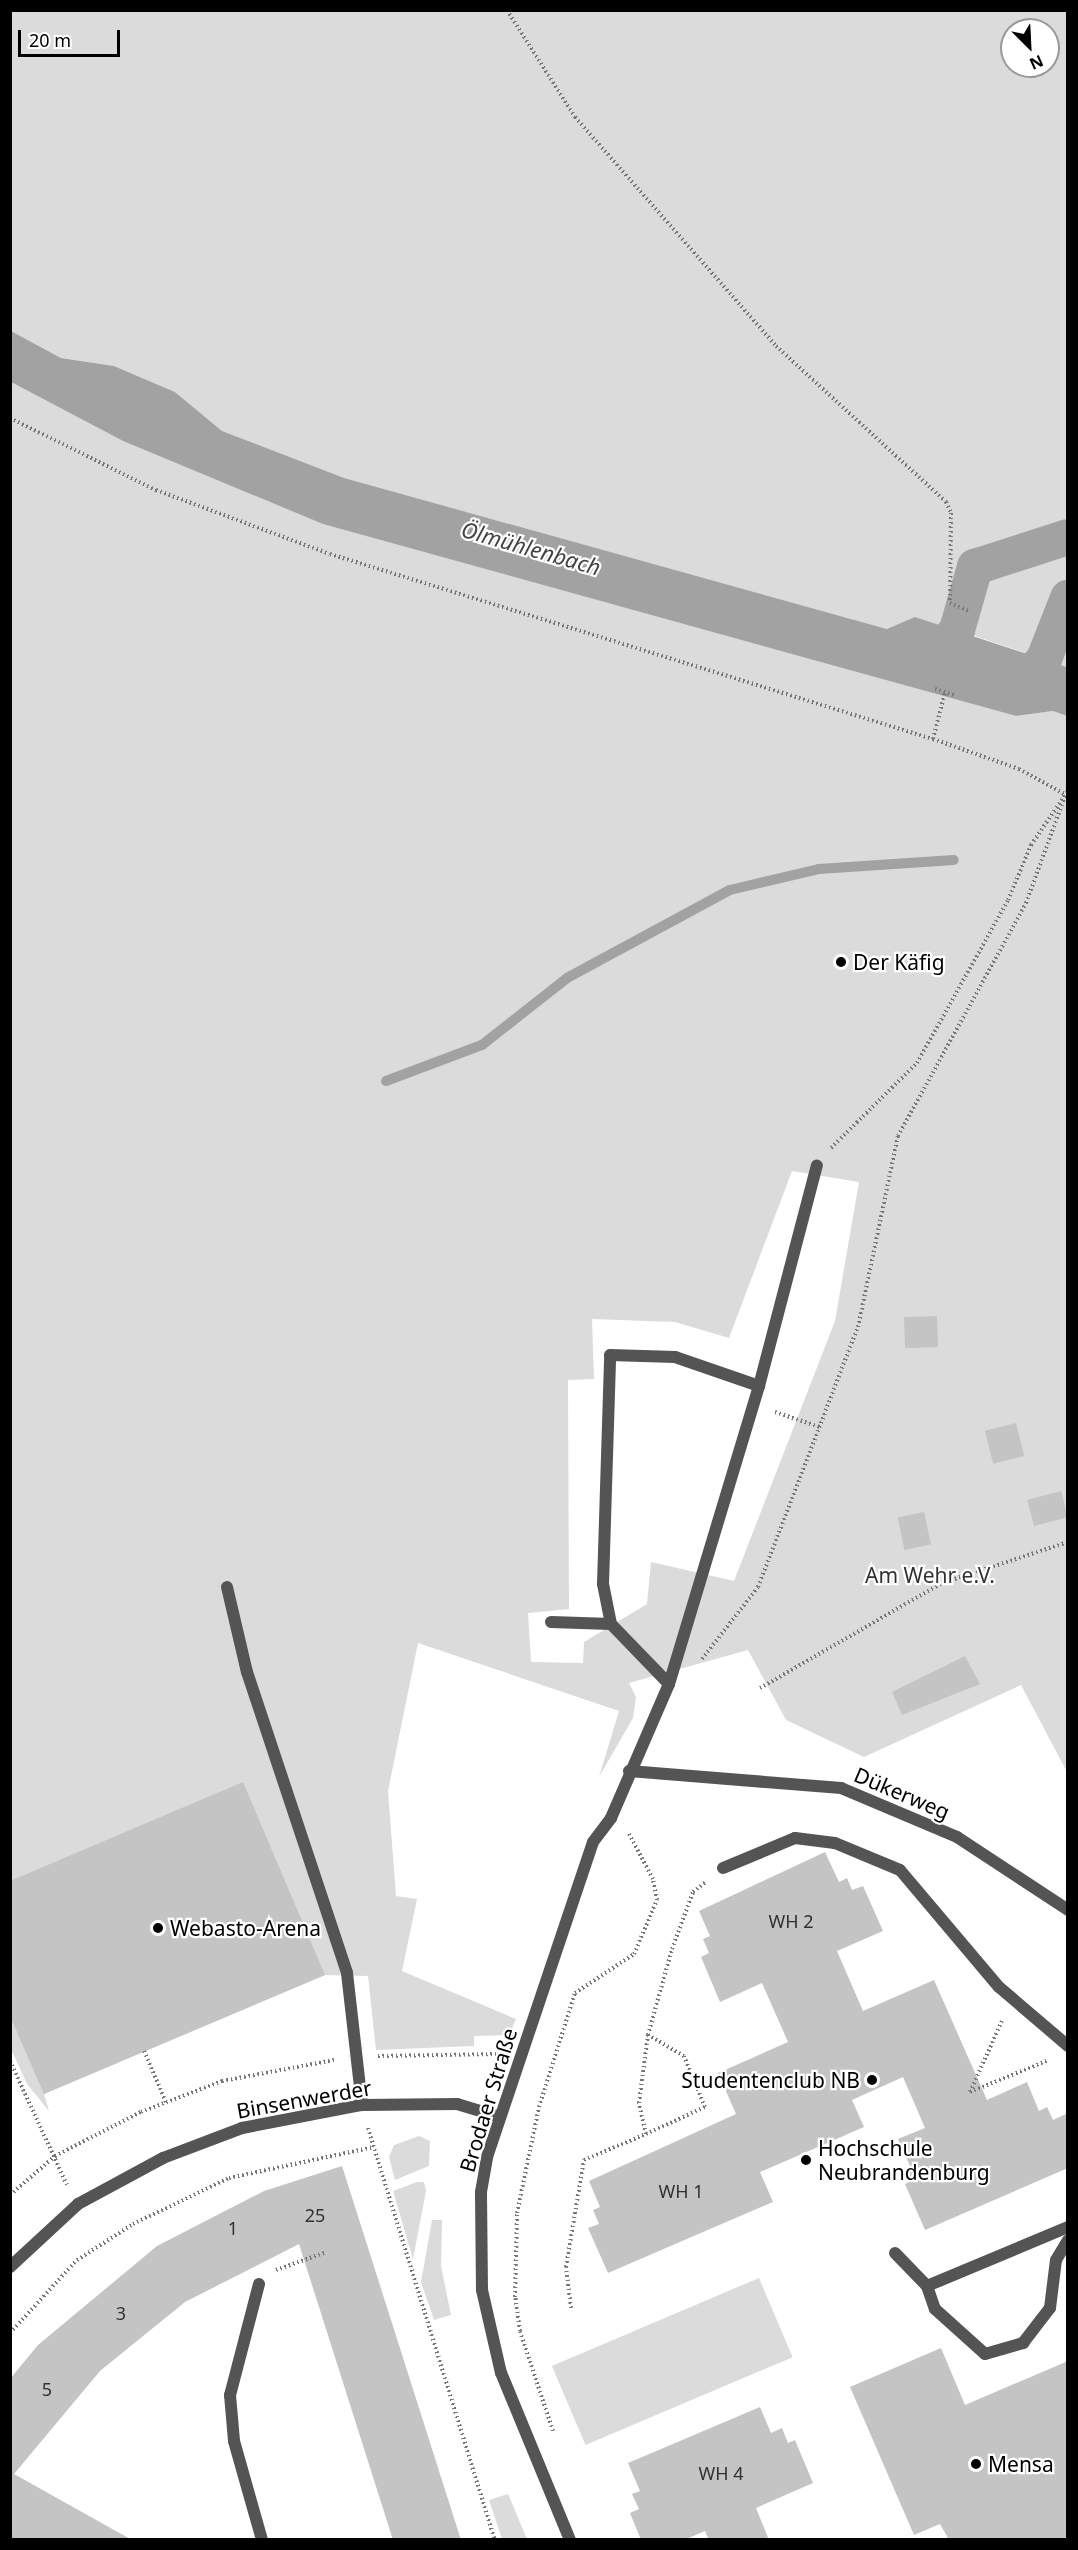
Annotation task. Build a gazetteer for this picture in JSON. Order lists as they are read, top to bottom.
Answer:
{
  "streets": {
    "street": ["Dükerweg", "Binsenwerder", "Brodaer Straße"]
  },
  "crossings": [
    ["Dükerweg", "Brodaer Straße"],
    ["Binsenwerder", "Brodaer Straße"]
  ],
  "water": ["Ölmühlenbach"],
  "parks": ["Am Wehr e.V."],
  "places": [
    "Der Käfig",
    "Webasto-Arena",
    "Studentenclub NB",
    "Hochschule Neubrandenburg",
    "Mensa"
  ],
  "house_numbers": [
    "WH 2",
    "WH 1",
    "25",
    "1",
    "3",
    "5",
    "WH 4"
  ],
  "scale_bar": "20 m",
  "north": "bottom right"
}
